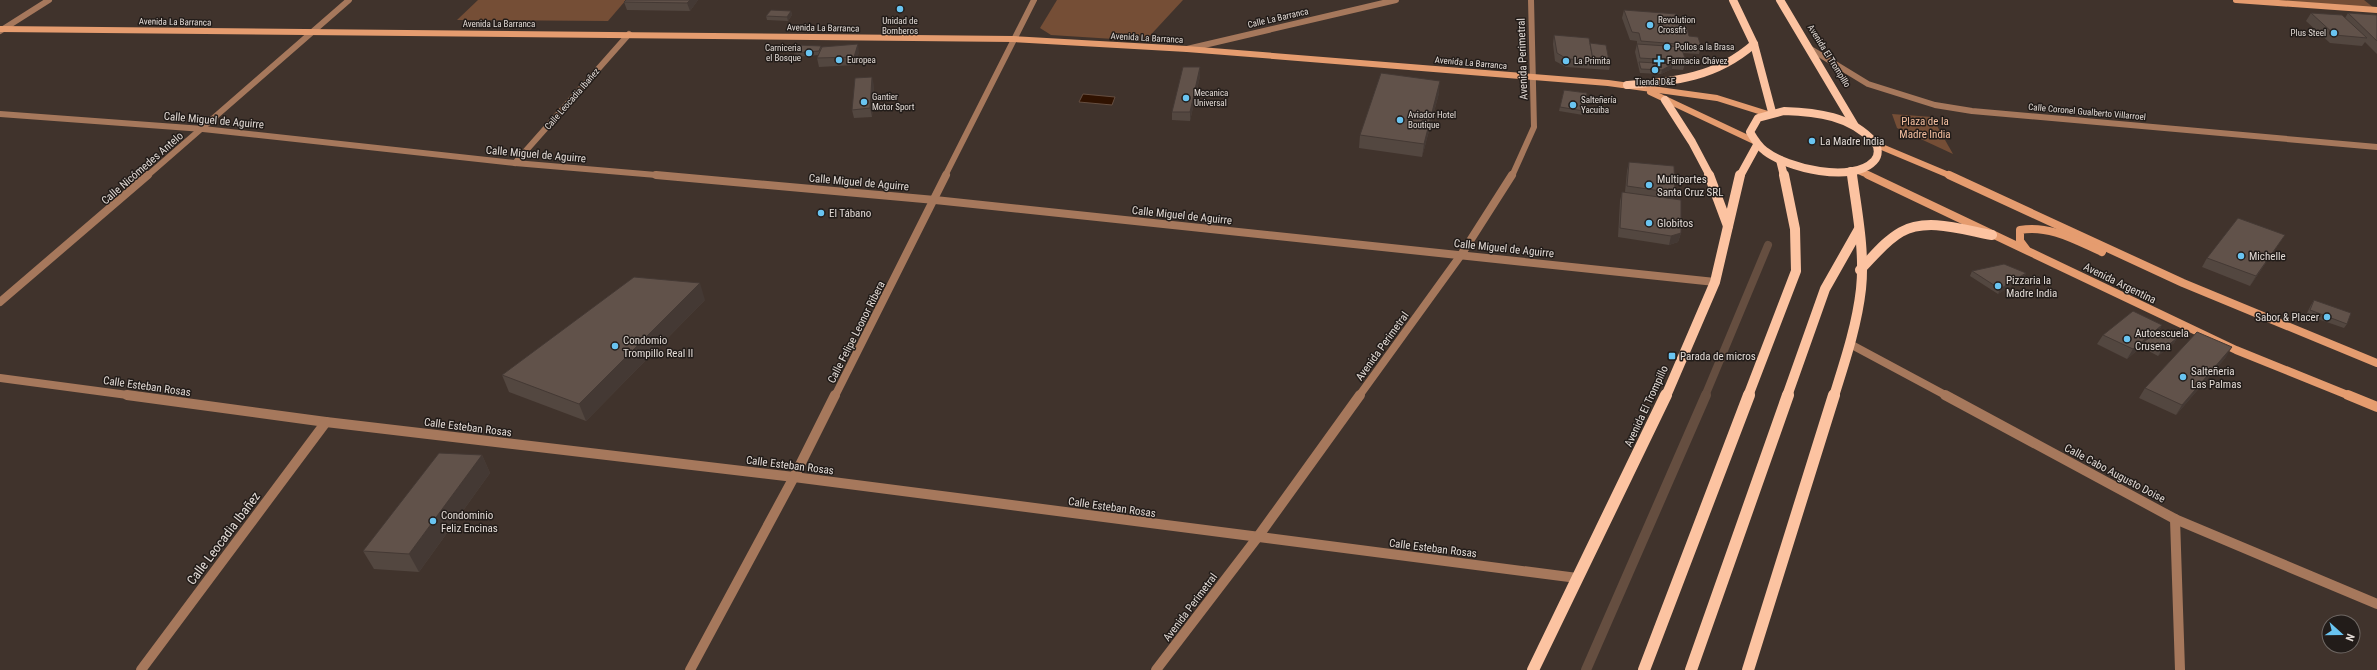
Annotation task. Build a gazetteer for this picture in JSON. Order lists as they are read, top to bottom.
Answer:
{
  "streets": {
    "main road": ["Avenida El Trompillo"],
    "street": [
      "Calle La Barranca",
      "Avenida La Barranca",
      "Avenida Perimetral",
      "Calle Leocadia Ibañez",
      "Calle Coronel Gualberto Villarroel",
      "Calle Miguel de Aguirre",
      "Calle Nicómedes Antelo",
      "Avenida Argentina",
      "Calle Felipe Leonor Ribera",
      "Calle Esteban Rosas",
      "Calle Cabo Augusto Doise"
    ]
  },
  "crossings": [
    ["Calle La Barranca", "Avenida La Barranca"],
    ["Avenida La Barranca", "Avenida El Trompillo"],
    ["Avenida La Barranca", "Avenida Perimetral"],
    ["Avenida La Barranca", "Calle Leocadia Ibañez"],
    ["Avenida La Barranca", "Calle Nicómedes Antelo"],
    ["Avenida La Barranca", "Calle Felipe Leonor Ribera"],
    ["Avenida El Trompillo", "Calle Coronel Gualberto Villarroel"],
    ["Avenida El Trompillo", "Calle Miguel de Aguirre"],
    ["Avenida El Trompillo", "Calle Esteban Rosas"],
    ["Avenida Perimetral", "Calle Miguel de Aguirre"],
    ["Avenida Perimetral", "Calle Esteban Rosas"],
    ["Calle Leocadia Ibañez", "Calle Miguel de Aguirre"],
    ["Calle Leocadia Ibañez", "Calle Esteban Rosas"],
    ["Calle Miguel de Aguirre", "Calle Nicómedes Antelo"],
    ["Calle Miguel de Aguirre", "Calle Felipe Leonor Ribera"],
    ["Calle Felipe Leonor Ribera", "Calle Esteban Rosas"]
  ],
  "parks": ["Plaza de la Madre India"],
  "places": {
    "other": [
      "Unidad de Bomberos",
      "Revolution Crossfit",
      "Plus Steel",
      "Pollos a la Brasa",
      "Carniceria el Bosque",
      "Europea",
      "La Primita",
      "Tienda D&E",
      "Mecanica Universal",
      "Gantier Motor Sport",
      "Salteñería Yacuiba",
      "Aviador Hotel Boutique",
      "La Madre India",
      "Multipartes Santa Cruz SRL",
      "El Tábano",
      "Globitos",
      "Michelle",
      "Pizzaria la Madre India",
      "Sabor & Placer",
      "Autoescuela Crusena",
      "Condomio Trompillo Real II",
      "Salteñeria Las Palmas",
      "Condominio Feliz Encinas"
    ],
    "health": ["Farmacia Chávez"],
    "transit": ["Parada de micros"]
  },
  "north": "right"
}
